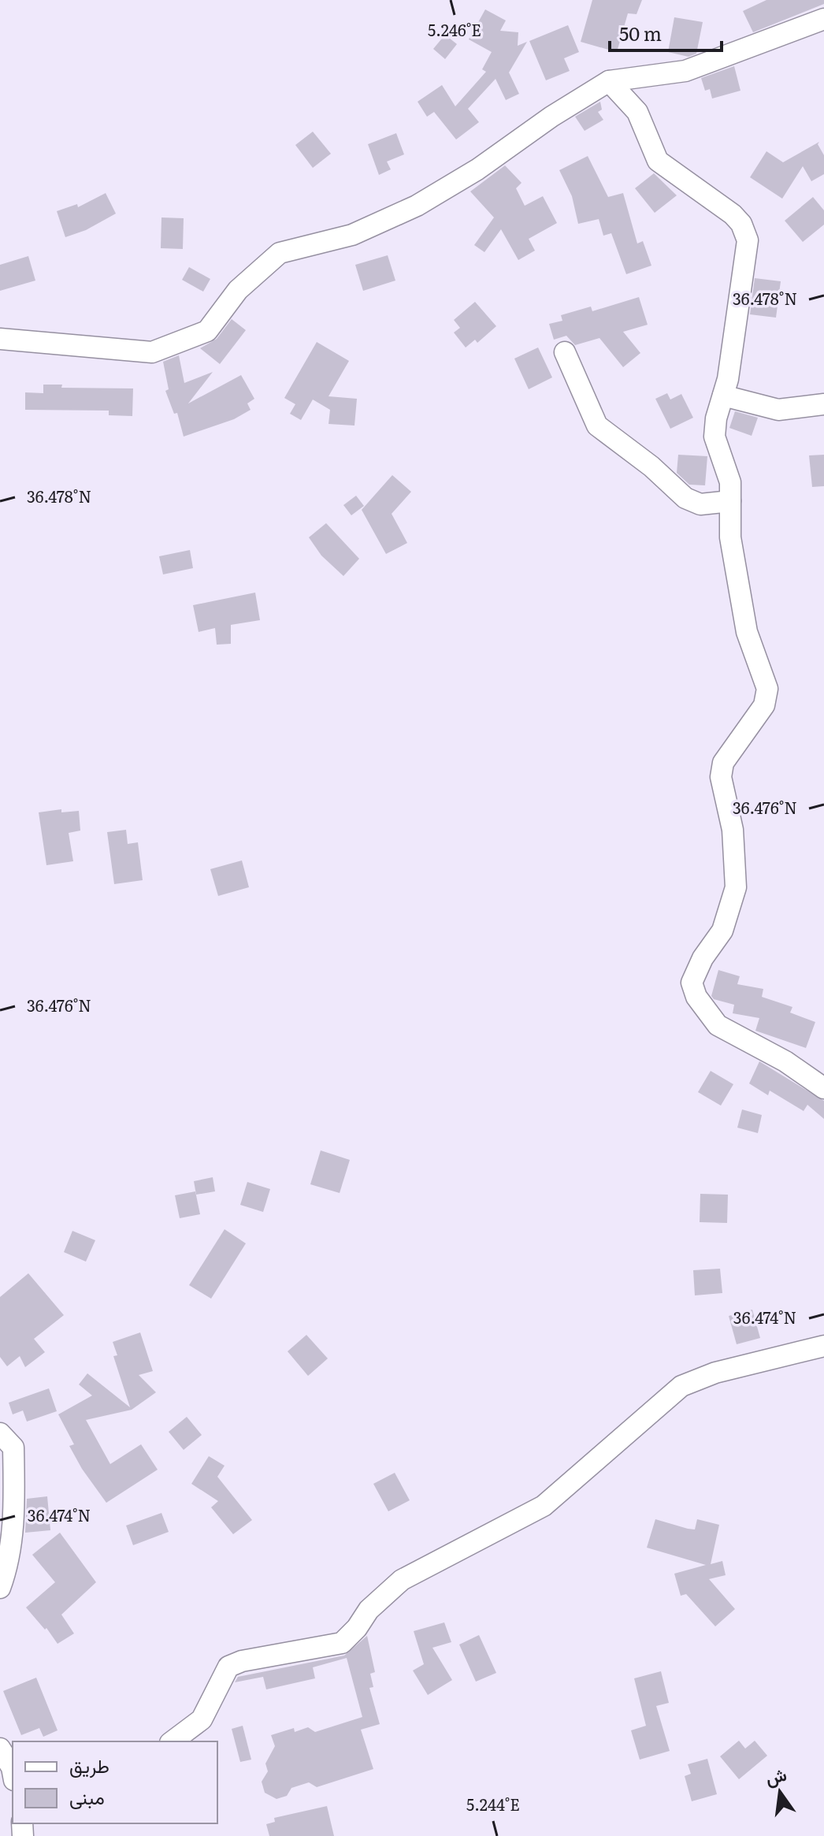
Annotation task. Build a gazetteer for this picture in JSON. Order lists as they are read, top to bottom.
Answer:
{
  "legend": ["طريق", "مبنى"],
  "scale_bar": "50 m",
  "north": "top",
  "coordinates": [
    "5.246°E",
    "36.478°N",
    "36.476°N",
    "36.474°N",
    "5.244°E"
  ]
}
